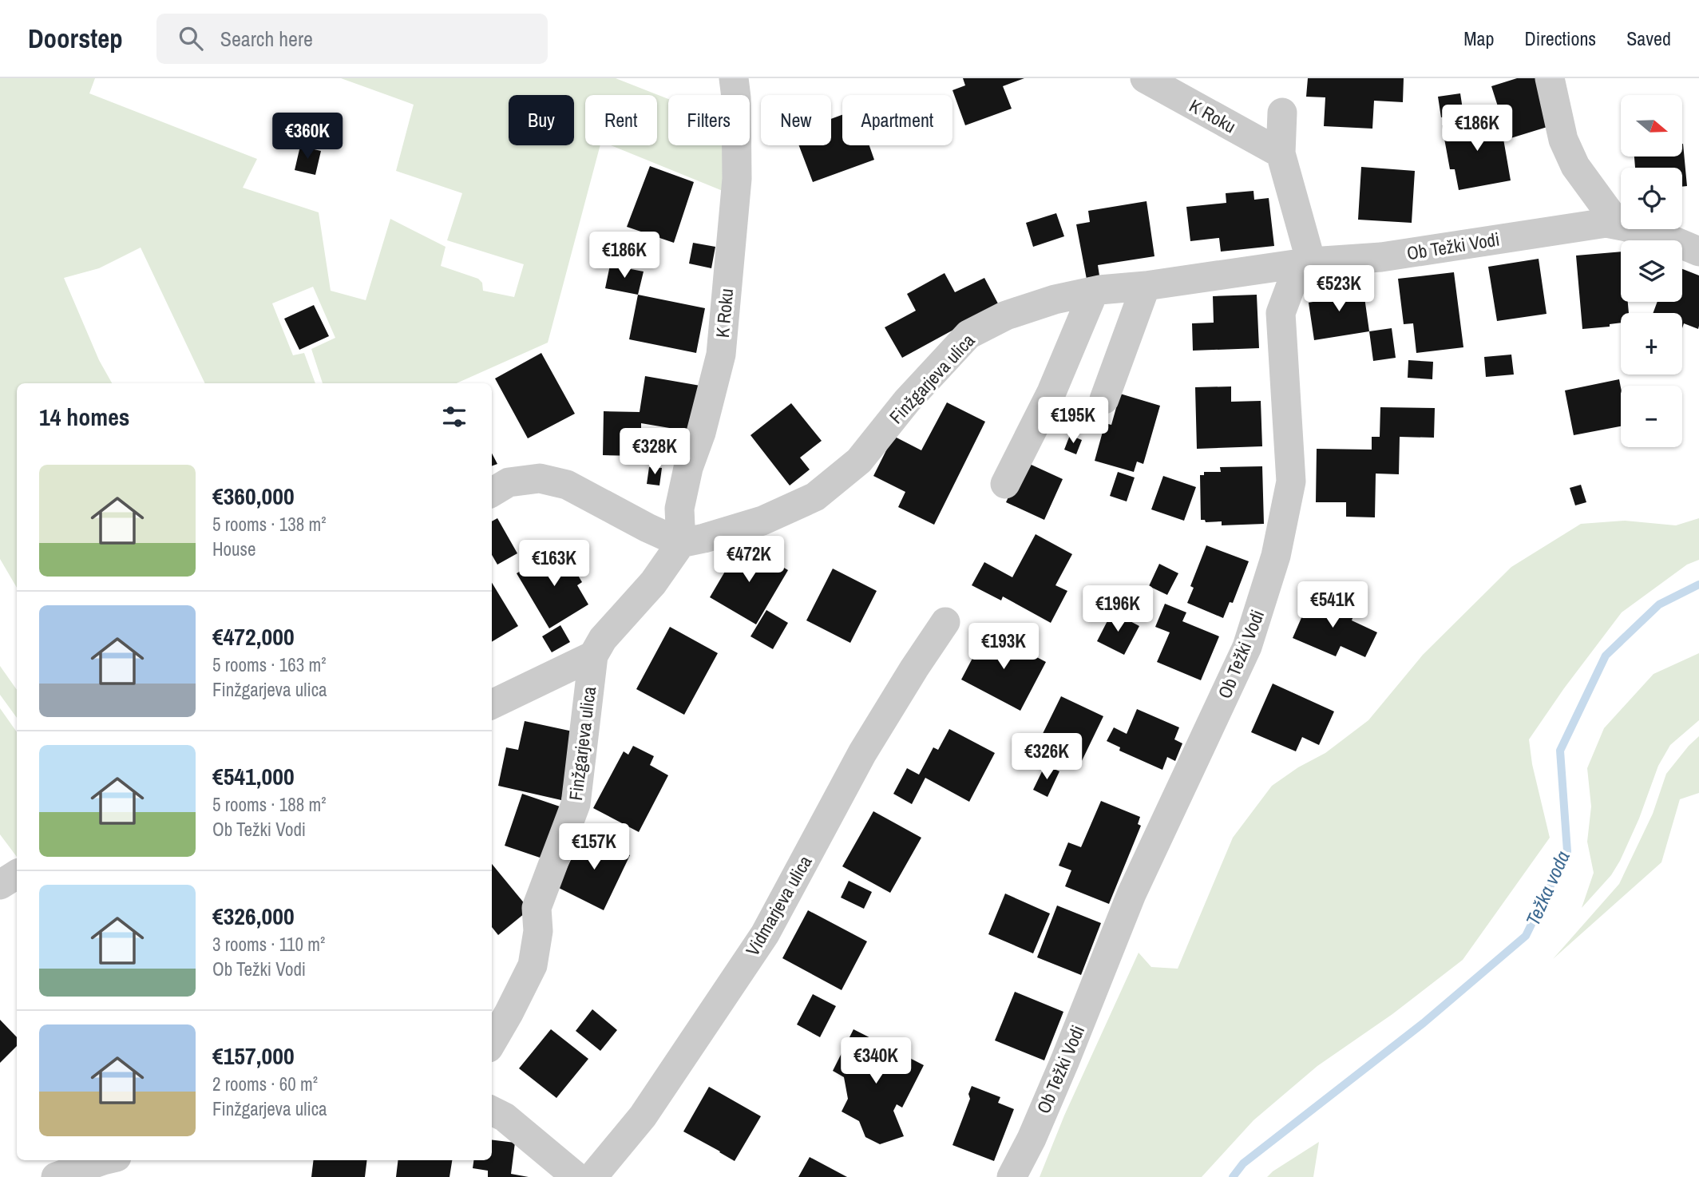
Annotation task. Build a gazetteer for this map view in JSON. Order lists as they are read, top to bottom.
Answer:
{
  "streets": {
    "street": [
      "K Roku",
      "Ob Težki Vodi",
      "Finžgarjeva ulica",
      "Vidmarjeva ulica"
    ]
  },
  "crossings": [
    ["K Roku", "Finžgarjeva ulica"],
    ["Ob Težki Vodi", "Finžgarjeva ulica"]
  ],
  "water": ["Težka voda"],
  "north": "right",
  "page": {
    "header": "Doorstep",
    "search": "Search here",
    "nav": ["Map", "Directions", "Saved"],
    "map_buttons": ["+", "−"],
    "chip": [
      "Buy",
      "Rent",
      "Filters",
      "New",
      "Apartment"
    ],
    "price": [
      "€186K",
      "€360K",
      "€186K",
      "€523K",
      "€195K",
      "€328K",
      "€472K",
      "€163K",
      "€541K",
      "€196K",
      "€193K",
      "€326K",
      "€157K",
      "€340K"
    ],
    "heading": "14 homes",
    "list": [
      {
        "name": "€360,000",
        "note": "5 rooms · 138 m² · House"
      },
      {
        "name": "€472,000",
        "note": "5 rooms · 163 m² · Finžgarjeva ulica"
      },
      {
        "name": "€541,000",
        "note": "5 rooms · 188 m² · Ob Težki Vodi"
      },
      {
        "name": "€326,000",
        "note": "3 rooms · 110 m² · Ob Težki Vodi"
      },
      {
        "name": "€157,000",
        "note": "2 rooms · 60 m² · Finžgarjeva ulica"
      }
    ]
  }
}
